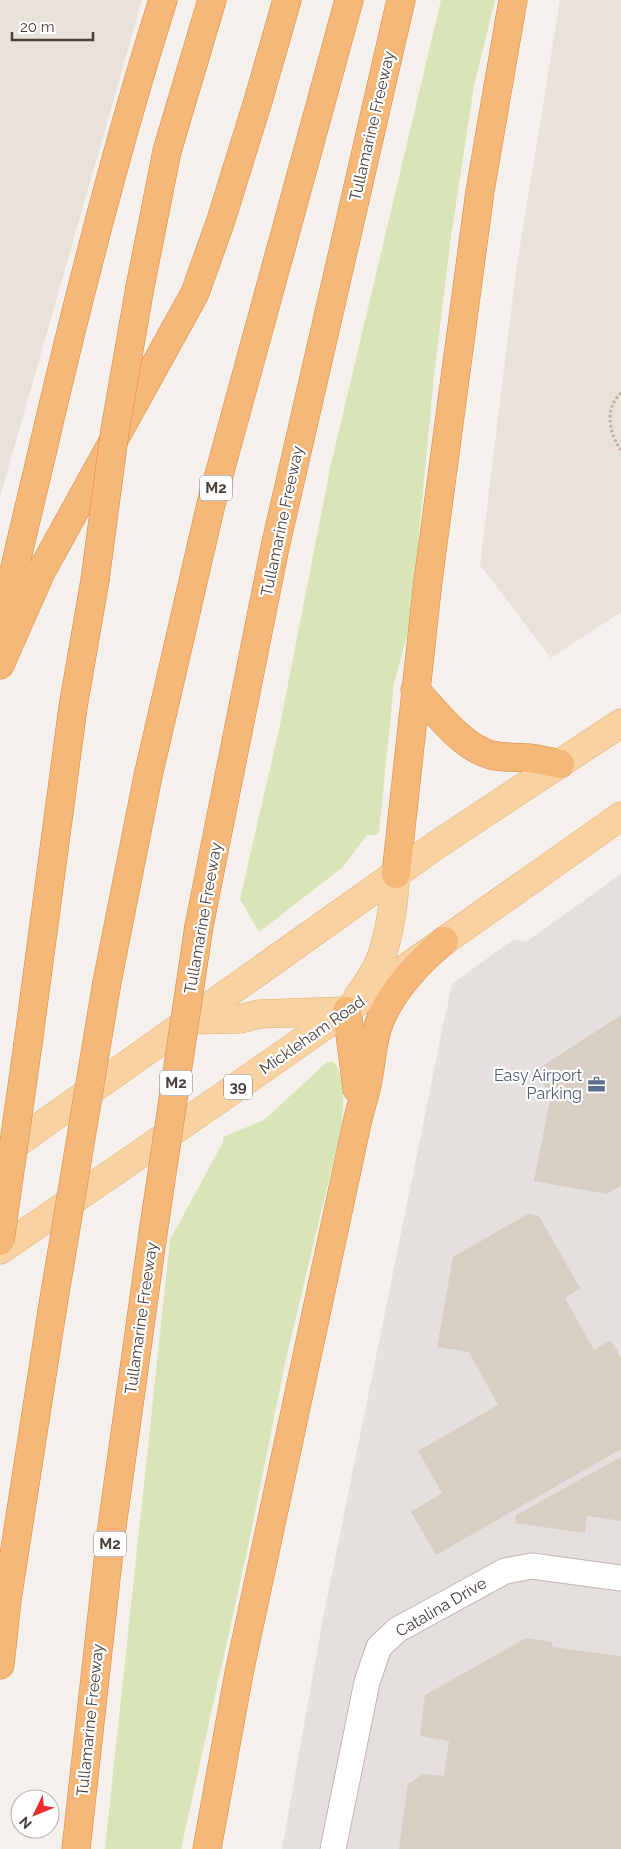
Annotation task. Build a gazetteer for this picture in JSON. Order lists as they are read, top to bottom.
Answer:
{
  "streets": {
    "highway": ["Tullamarine Freeway", "M2"],
    "main road": ["Mickleham Road", "39"],
    "street": ["Catalina Drive"]
  },
  "places": {
    "office": ["Easy Airport Parking"]
  },
  "scale_bar": "20 m",
  "north": "bottom left"
}
